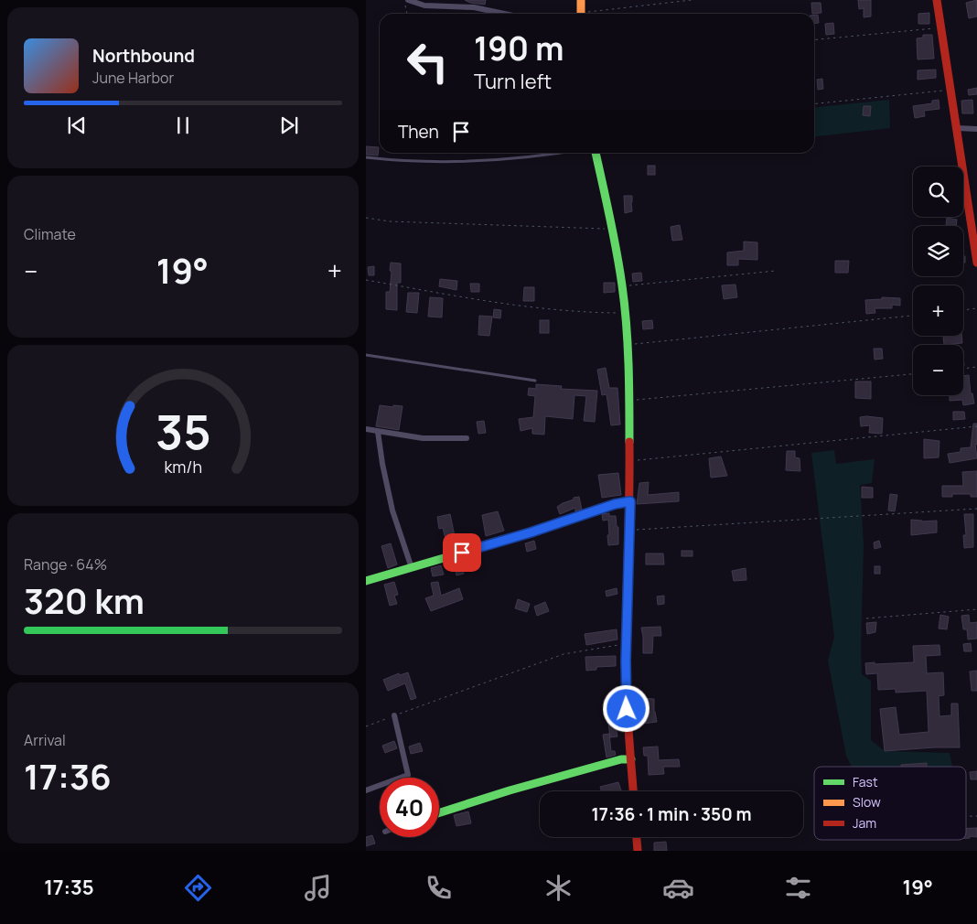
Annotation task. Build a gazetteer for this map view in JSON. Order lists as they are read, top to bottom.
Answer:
{
  "legend": ["Fast", "Slow", "Jam"],
  "page": {
    "turn": ["190 m", "Turn left"],
    "song": ["Northbound", "June Harbor"],
    "then": "Then",
    "map_buttons": ["+", "−"],
    "tile": [
      "Climate",
      ["Range · 64%", "320 km"],
      ["Arrival", "17:36"]
    ],
    "heat": ["−", "19°", "+"],
    "limit": "40",
    "trip": "17:36 · 1 min · 350 m",
    "tabs": ["17:35", "19°"],
    "gauge": ["35", "km/h"]
  }
}
